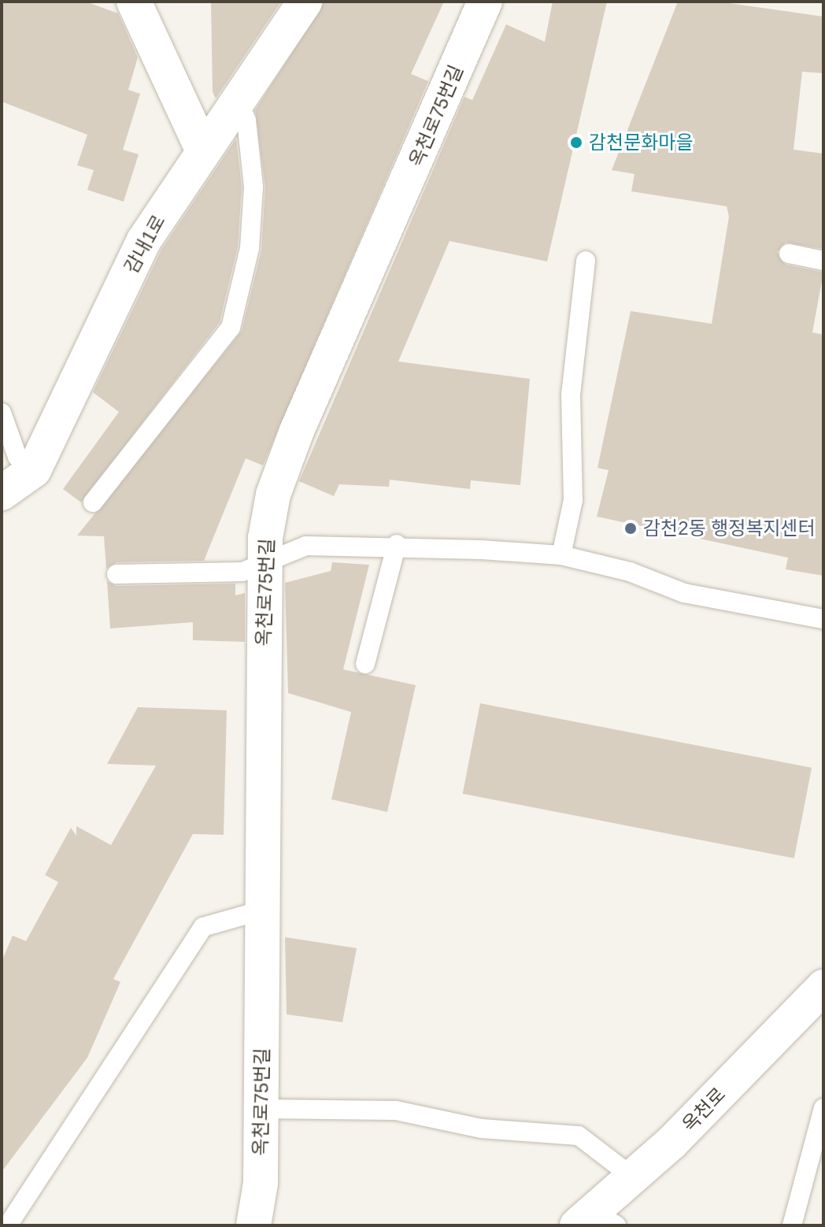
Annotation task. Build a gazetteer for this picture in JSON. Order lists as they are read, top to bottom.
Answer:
{
  "streets": {
    "street": ["옥천로75번길", "감내1로", "옥천로"]
  },
  "places": ["감천문화마을", "감천2동 행정복지센터"]
}
